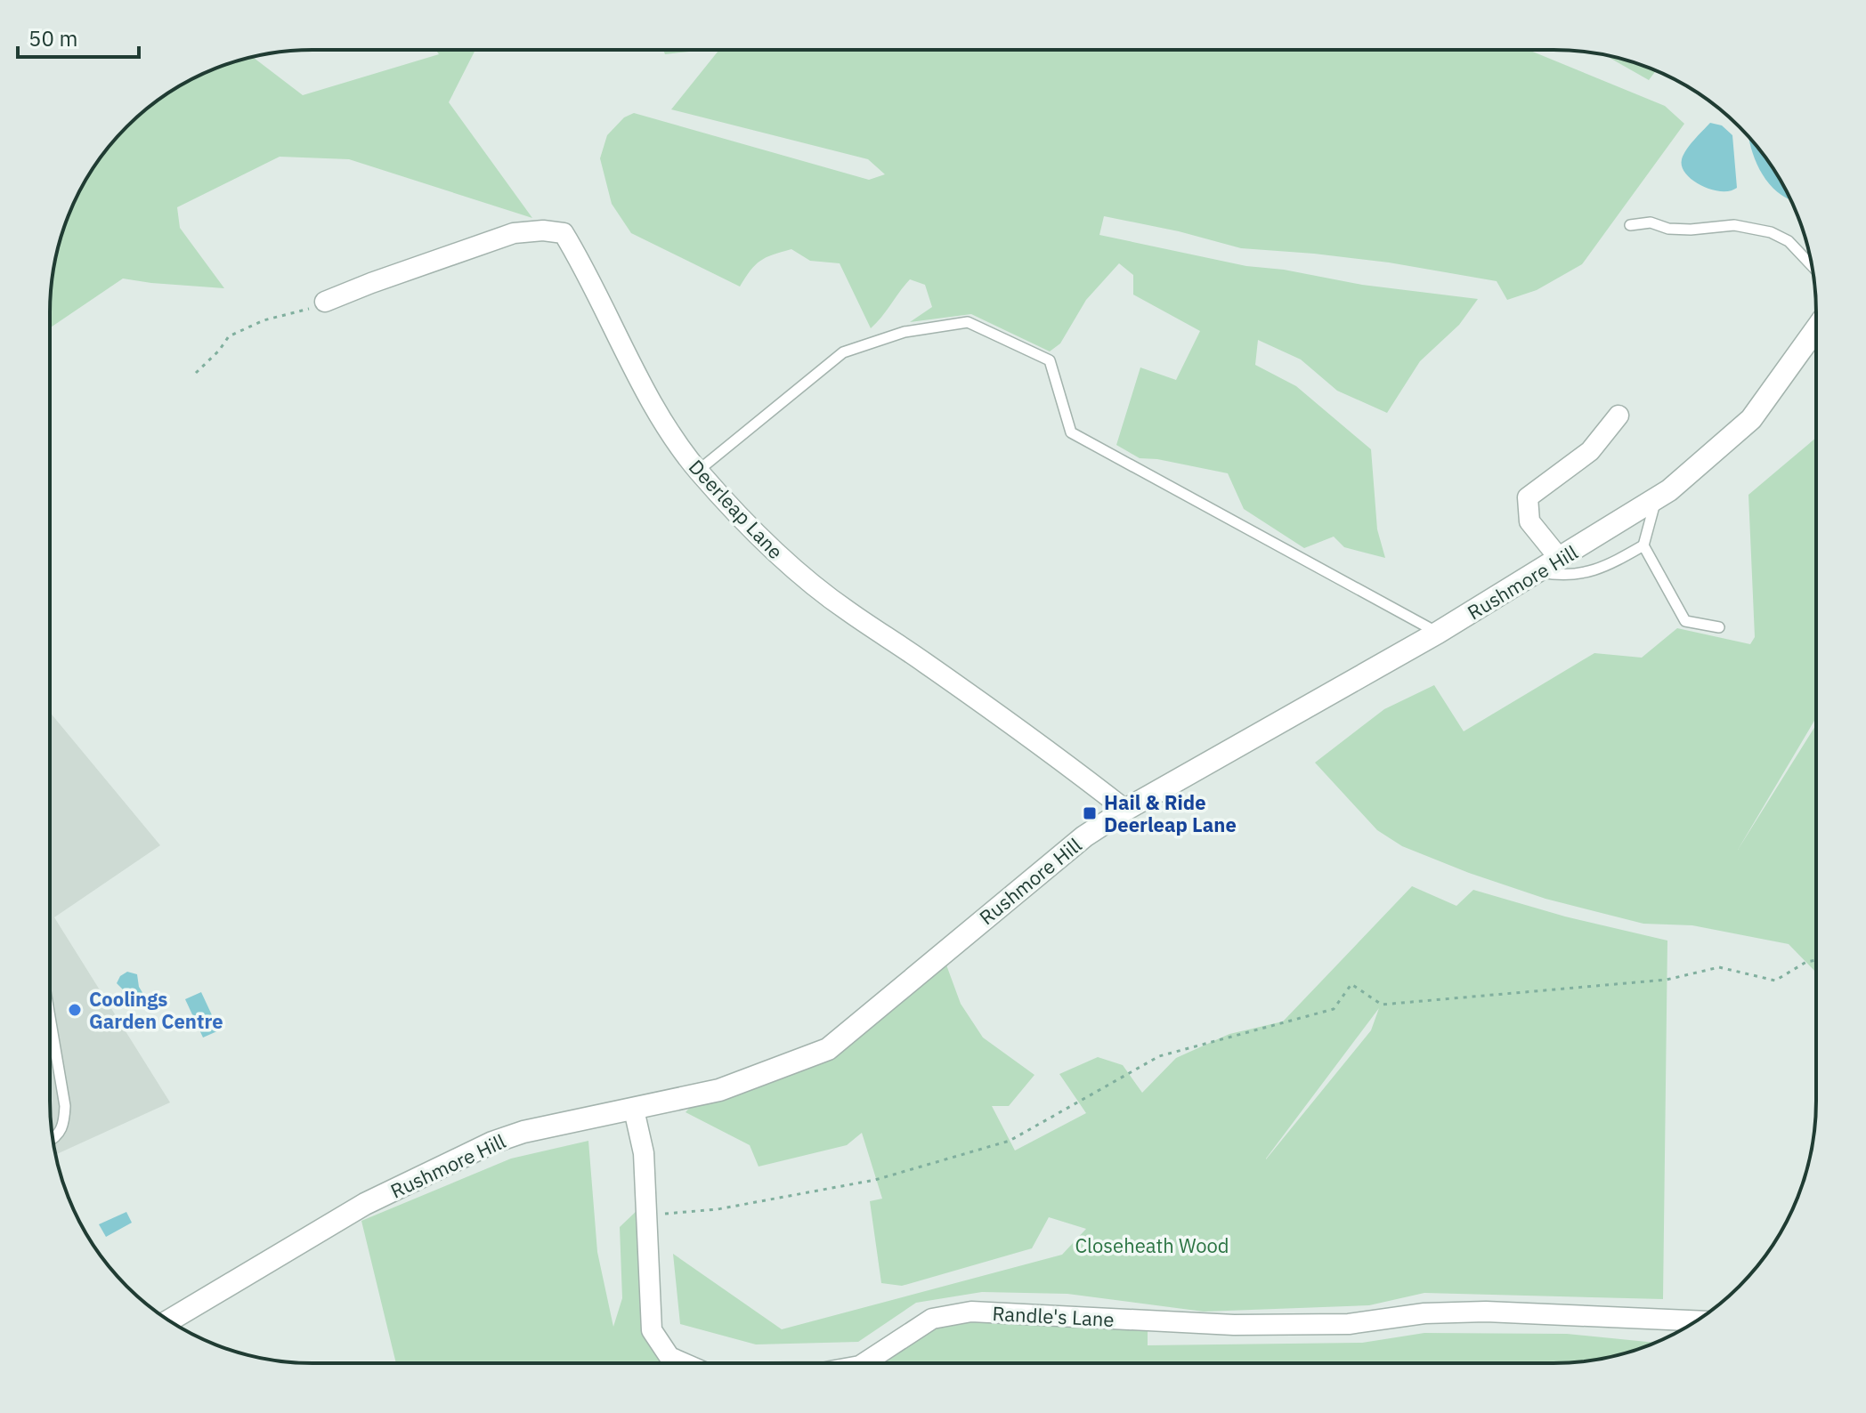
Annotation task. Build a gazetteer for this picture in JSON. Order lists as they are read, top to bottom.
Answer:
{
  "streets": {
    "street": ["Deerleap Lane", "Rushmore Hill", "Randle's Lane"]
  },
  "crossings": [
    ["Deerleap Lane", "Rushmore Hill"],
    ["Rushmore Hill", "Randle's Lane"]
  ],
  "parks": ["Closeheath Wood"],
  "places": {
    "transit": ["Hail & Ride Deerleap Lane"],
    "other": ["Coolings Garden Centre"]
  },
  "scale_bar": "50 m"
}
